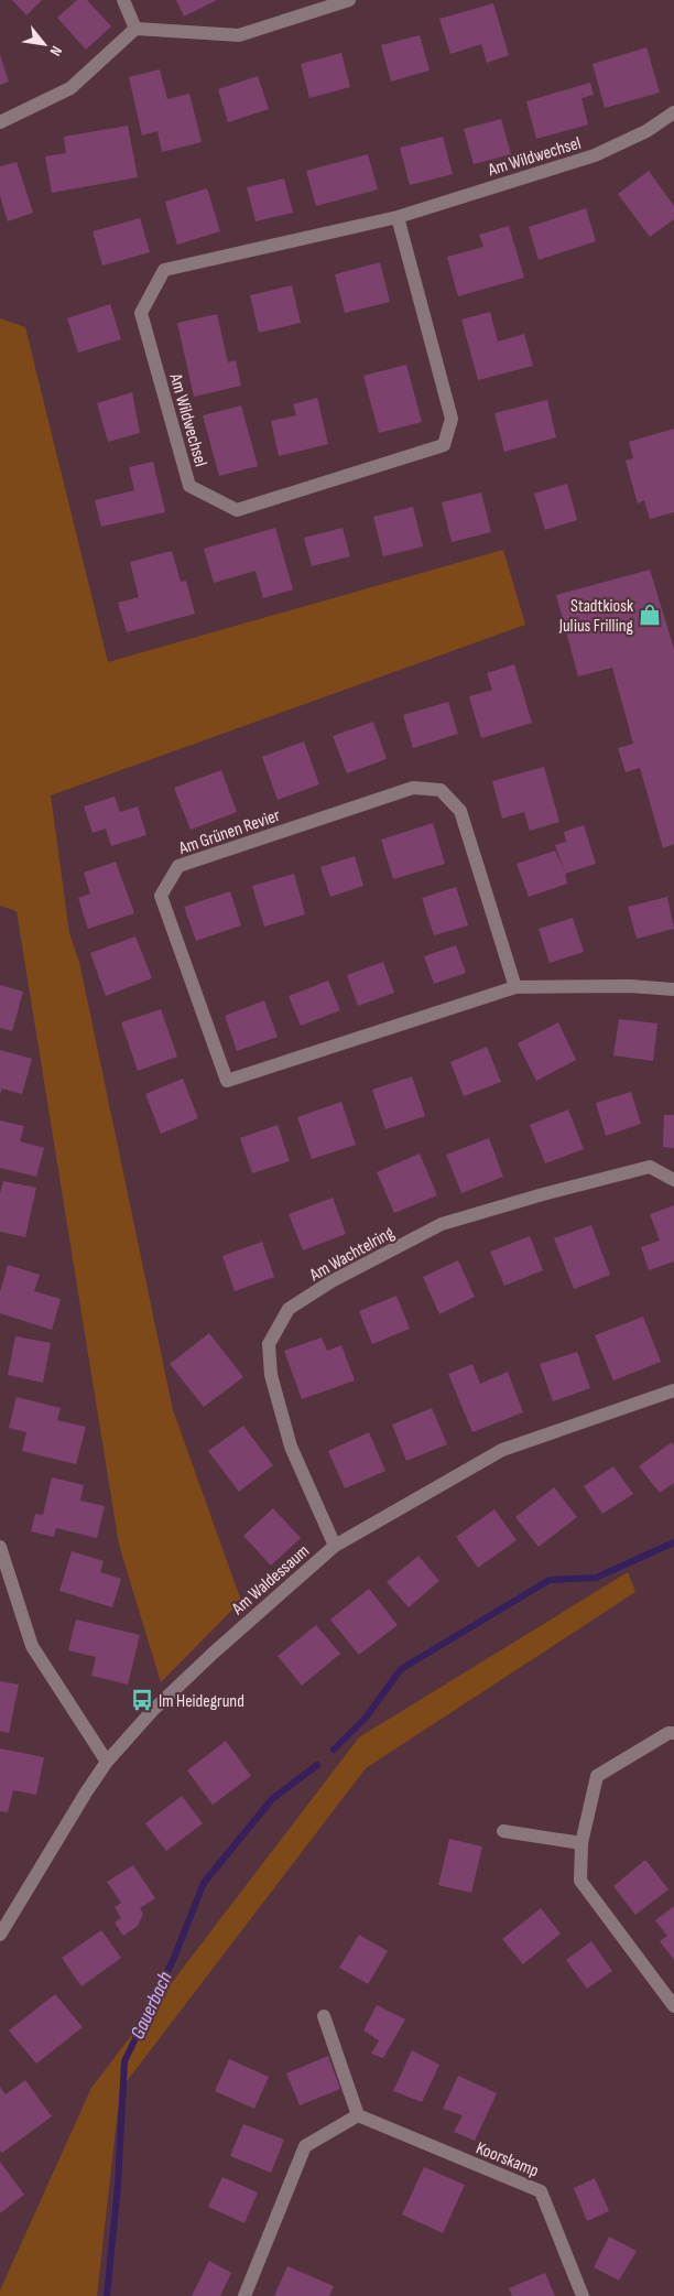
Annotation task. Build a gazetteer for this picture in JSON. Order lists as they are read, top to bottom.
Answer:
{
  "streets": {
    "street": [
      "Am Wildwechsel",
      "Am Grünen Revier",
      "Am Wachtelring",
      "Am Waldessaum",
      "Koorskamp"
    ]
  },
  "crossings": [
    ["Am Wachtelring", "Am Waldessaum"]
  ],
  "water": ["Gauerbach"],
  "places": {
    "shop": ["Stadtkiosk Julius Frilling"],
    "bus stop": ["Im Heidegrund"]
  },
  "north": "bottom right"
}
